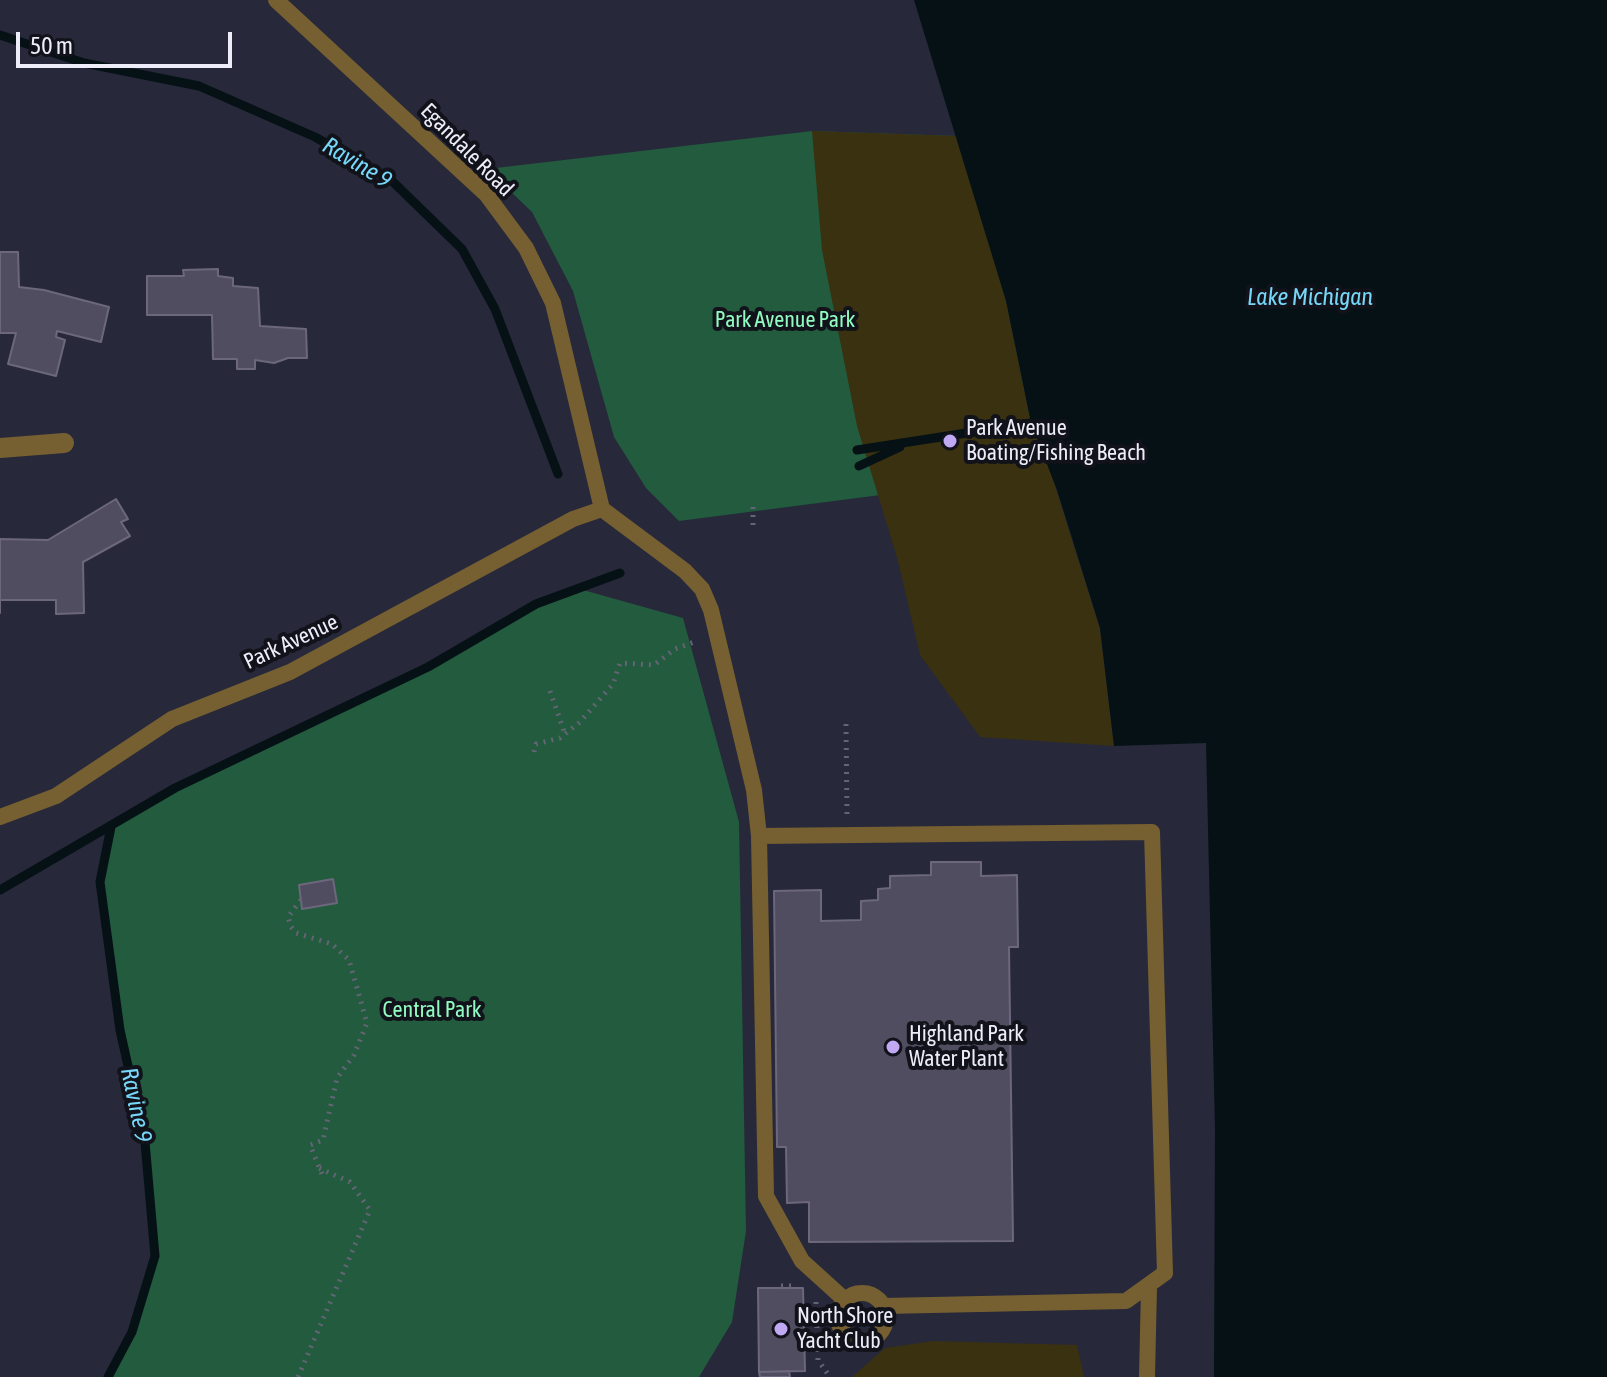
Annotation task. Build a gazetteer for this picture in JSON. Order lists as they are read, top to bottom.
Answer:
{
  "streets": {
    "lane": ["Egandale Road", "Park Avenue"]
  },
  "crossings": [
    ["Egandale Road", "Park Avenue"]
  ],
  "water": ["Ravine 9", "Lake Michigan"],
  "parks": ["Park Avenue Park", "Central Park"],
  "places": ["Park Avenue Boating/Fishing Beach", "Highland Park Water Plant", "North Shore Yacht Club"],
  "scale_bar": "50 m"
}
